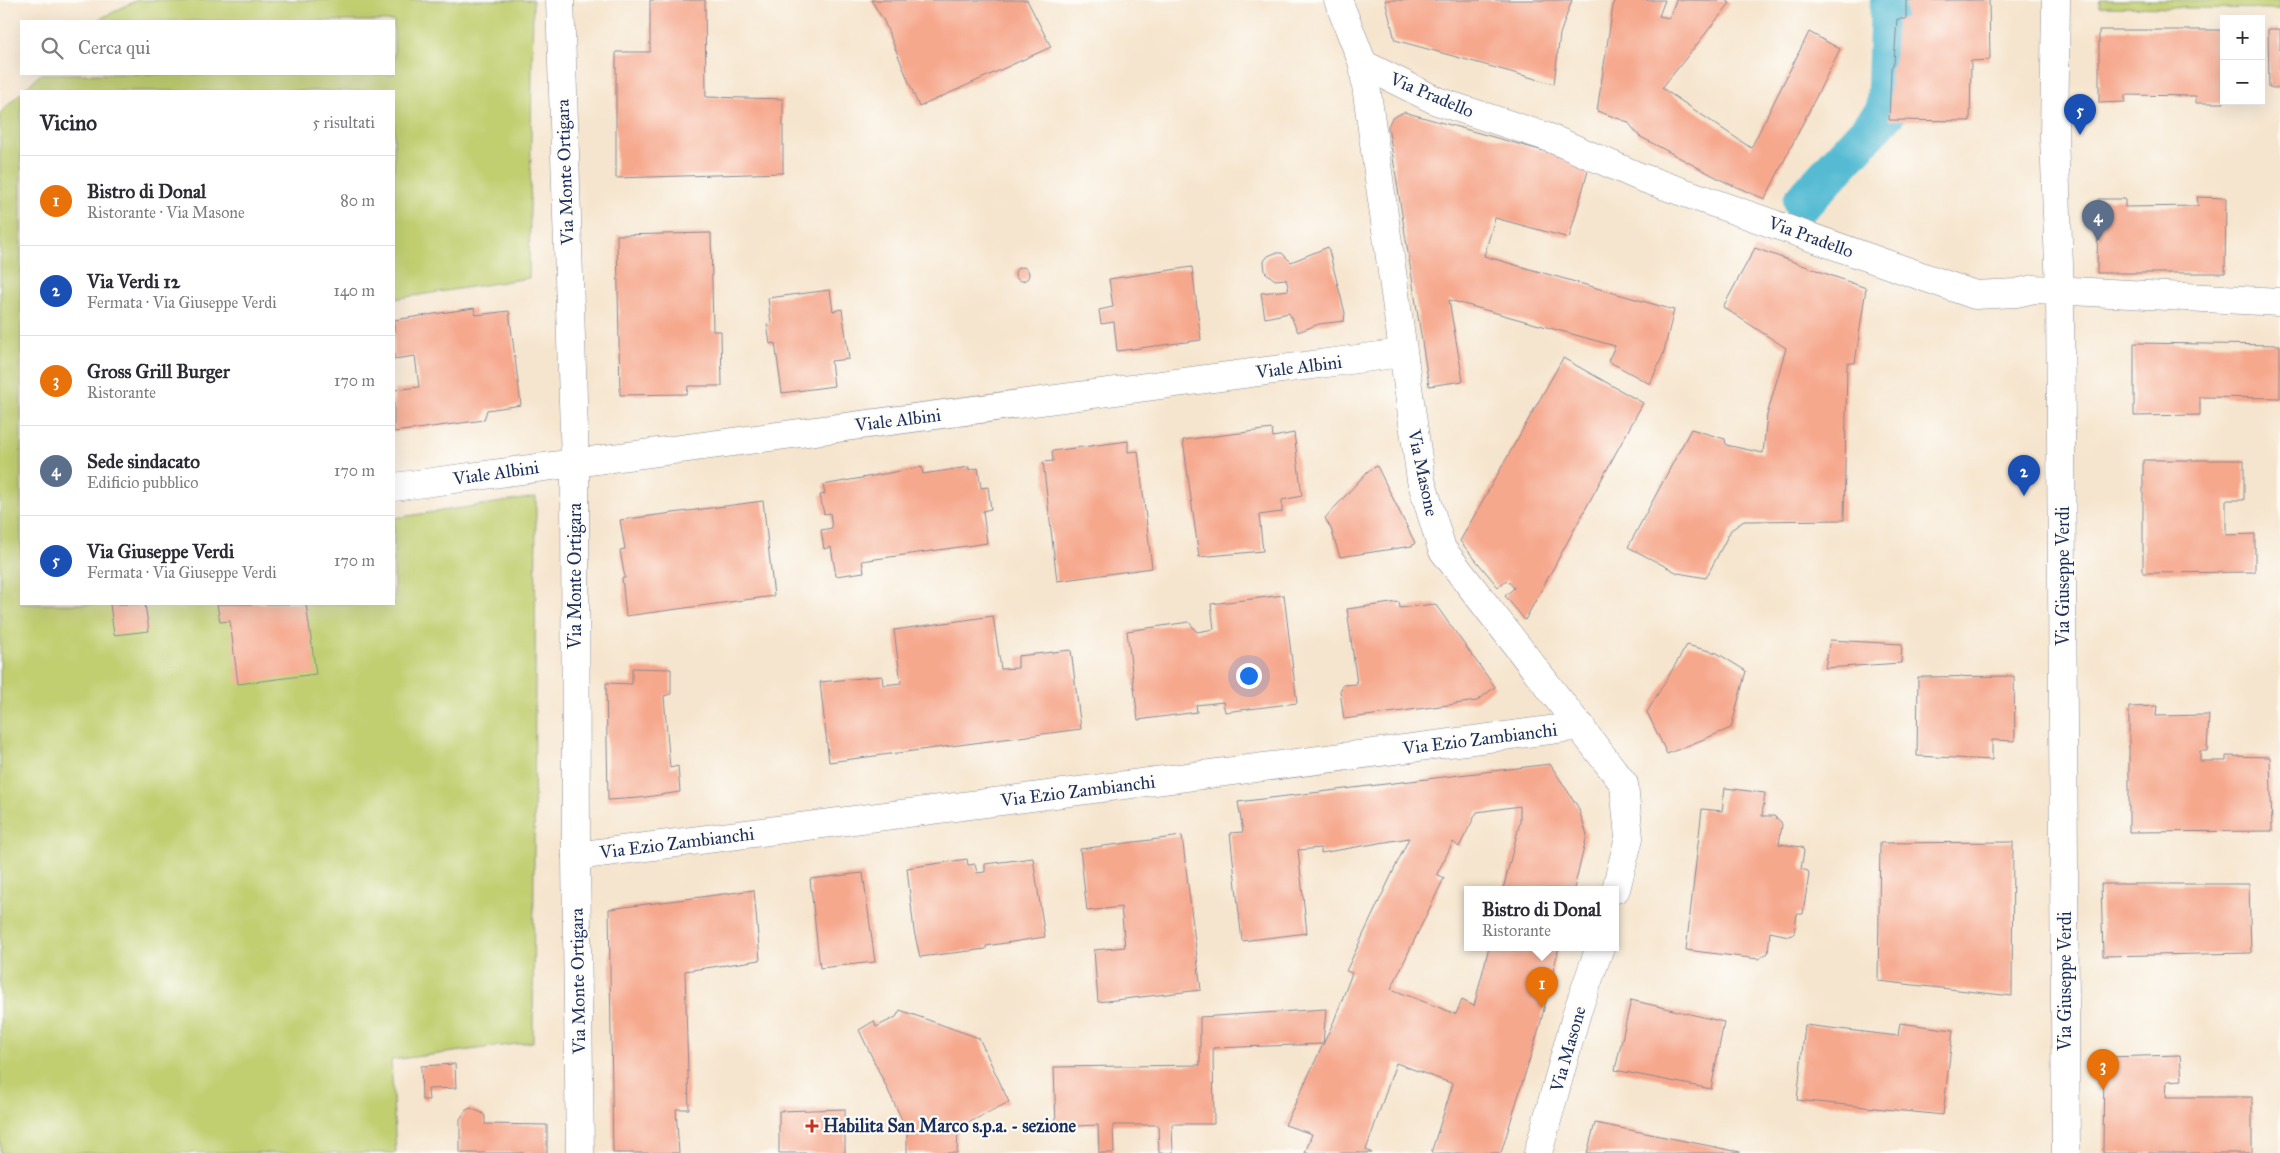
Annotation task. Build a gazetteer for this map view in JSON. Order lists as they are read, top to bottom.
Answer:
{
  "streets": {
    "street": [
      "Via Pradello",
      "Via Monte Ortigara",
      "Viale Albini",
      "Via Masone",
      "Via Giuseppe Verdi",
      "Via Ezio Zambianchi"
    ]
  },
  "crossings": [
    ["Via Pradello", "Via Masone"],
    ["Via Pradello", "Via Giuseppe Verdi"],
    ["Via Monte Ortigara", "Viale Albini"],
    ["Via Monte Ortigara", "Via Ezio Zambianchi"],
    ["Viale Albini", "Via Masone"],
    ["Via Masone", "Via Ezio Zambianchi"]
  ],
  "places": {
    "health": ["Habilita San Marco s.p.a. - sezione"]
  },
  "page": {
    "map_buttons": ["+", "−"],
    "search": "Cerca qui",
    "heading": ["Vicino", "5 risultati"],
    "pins": [
      "5",
      "4",
      "2",
      "1",
      "3"
    ],
    "list": [
      {
        "mark": "1",
        "name": "Bistro di Donal",
        "note": "Ristorante · Via Masone",
        "value": "80 m"
      },
      {
        "mark": "2",
        "name": "Via Verdi 12",
        "note": "Fermata · Via Giuseppe Verdi",
        "value": "140 m"
      },
      {
        "mark": "3",
        "name": "Gross Grill Burger",
        "note": "Ristorante",
        "value": "170 m"
      },
      {
        "mark": "4",
        "name": "Sede sindacato",
        "note": "Edificio pubblico",
        "value": "170 m"
      },
      {
        "mark": "5",
        "name": "Via Giuseppe Verdi",
        "note": "Fermata · Via Giuseppe Verdi",
        "value": "170 m"
      }
    ],
    "popup": ["Bistro di Donal", "Ristorante"]
  }
}
